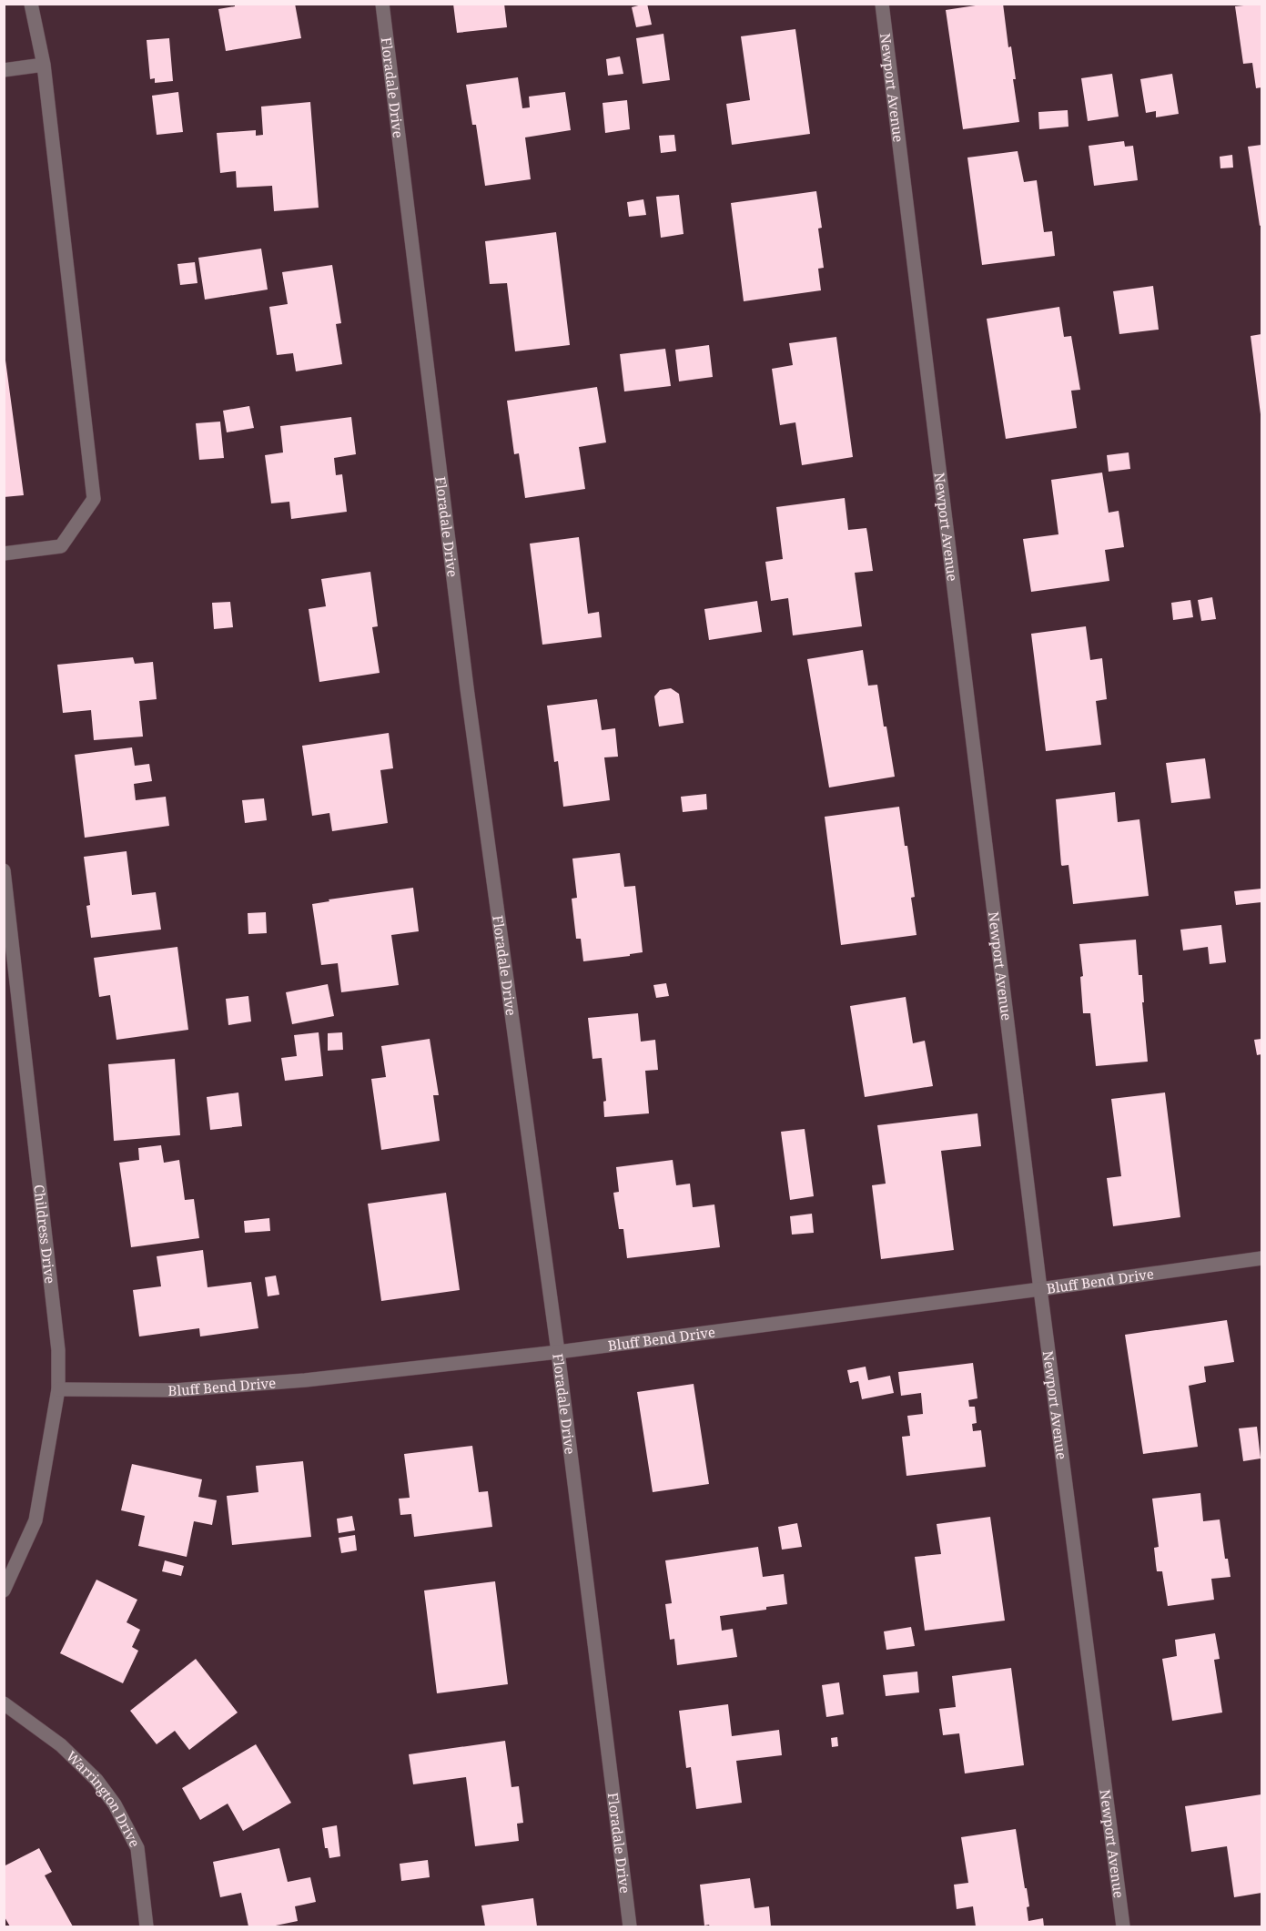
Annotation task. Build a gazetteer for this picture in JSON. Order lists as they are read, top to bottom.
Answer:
{
  "streets": {
    "street": [
      "Newport Avenue",
      "Floradale Drive",
      "Childress Drive",
      "Bluff Bend Drive",
      "Warrington Drive"
    ]
  },
  "crossings": [
    ["Newport Avenue", "Bluff Bend Drive"],
    ["Floradale Drive", "Bluff Bend Drive"],
    ["Childress Drive", "Bluff Bend Drive"]
  ]
}
